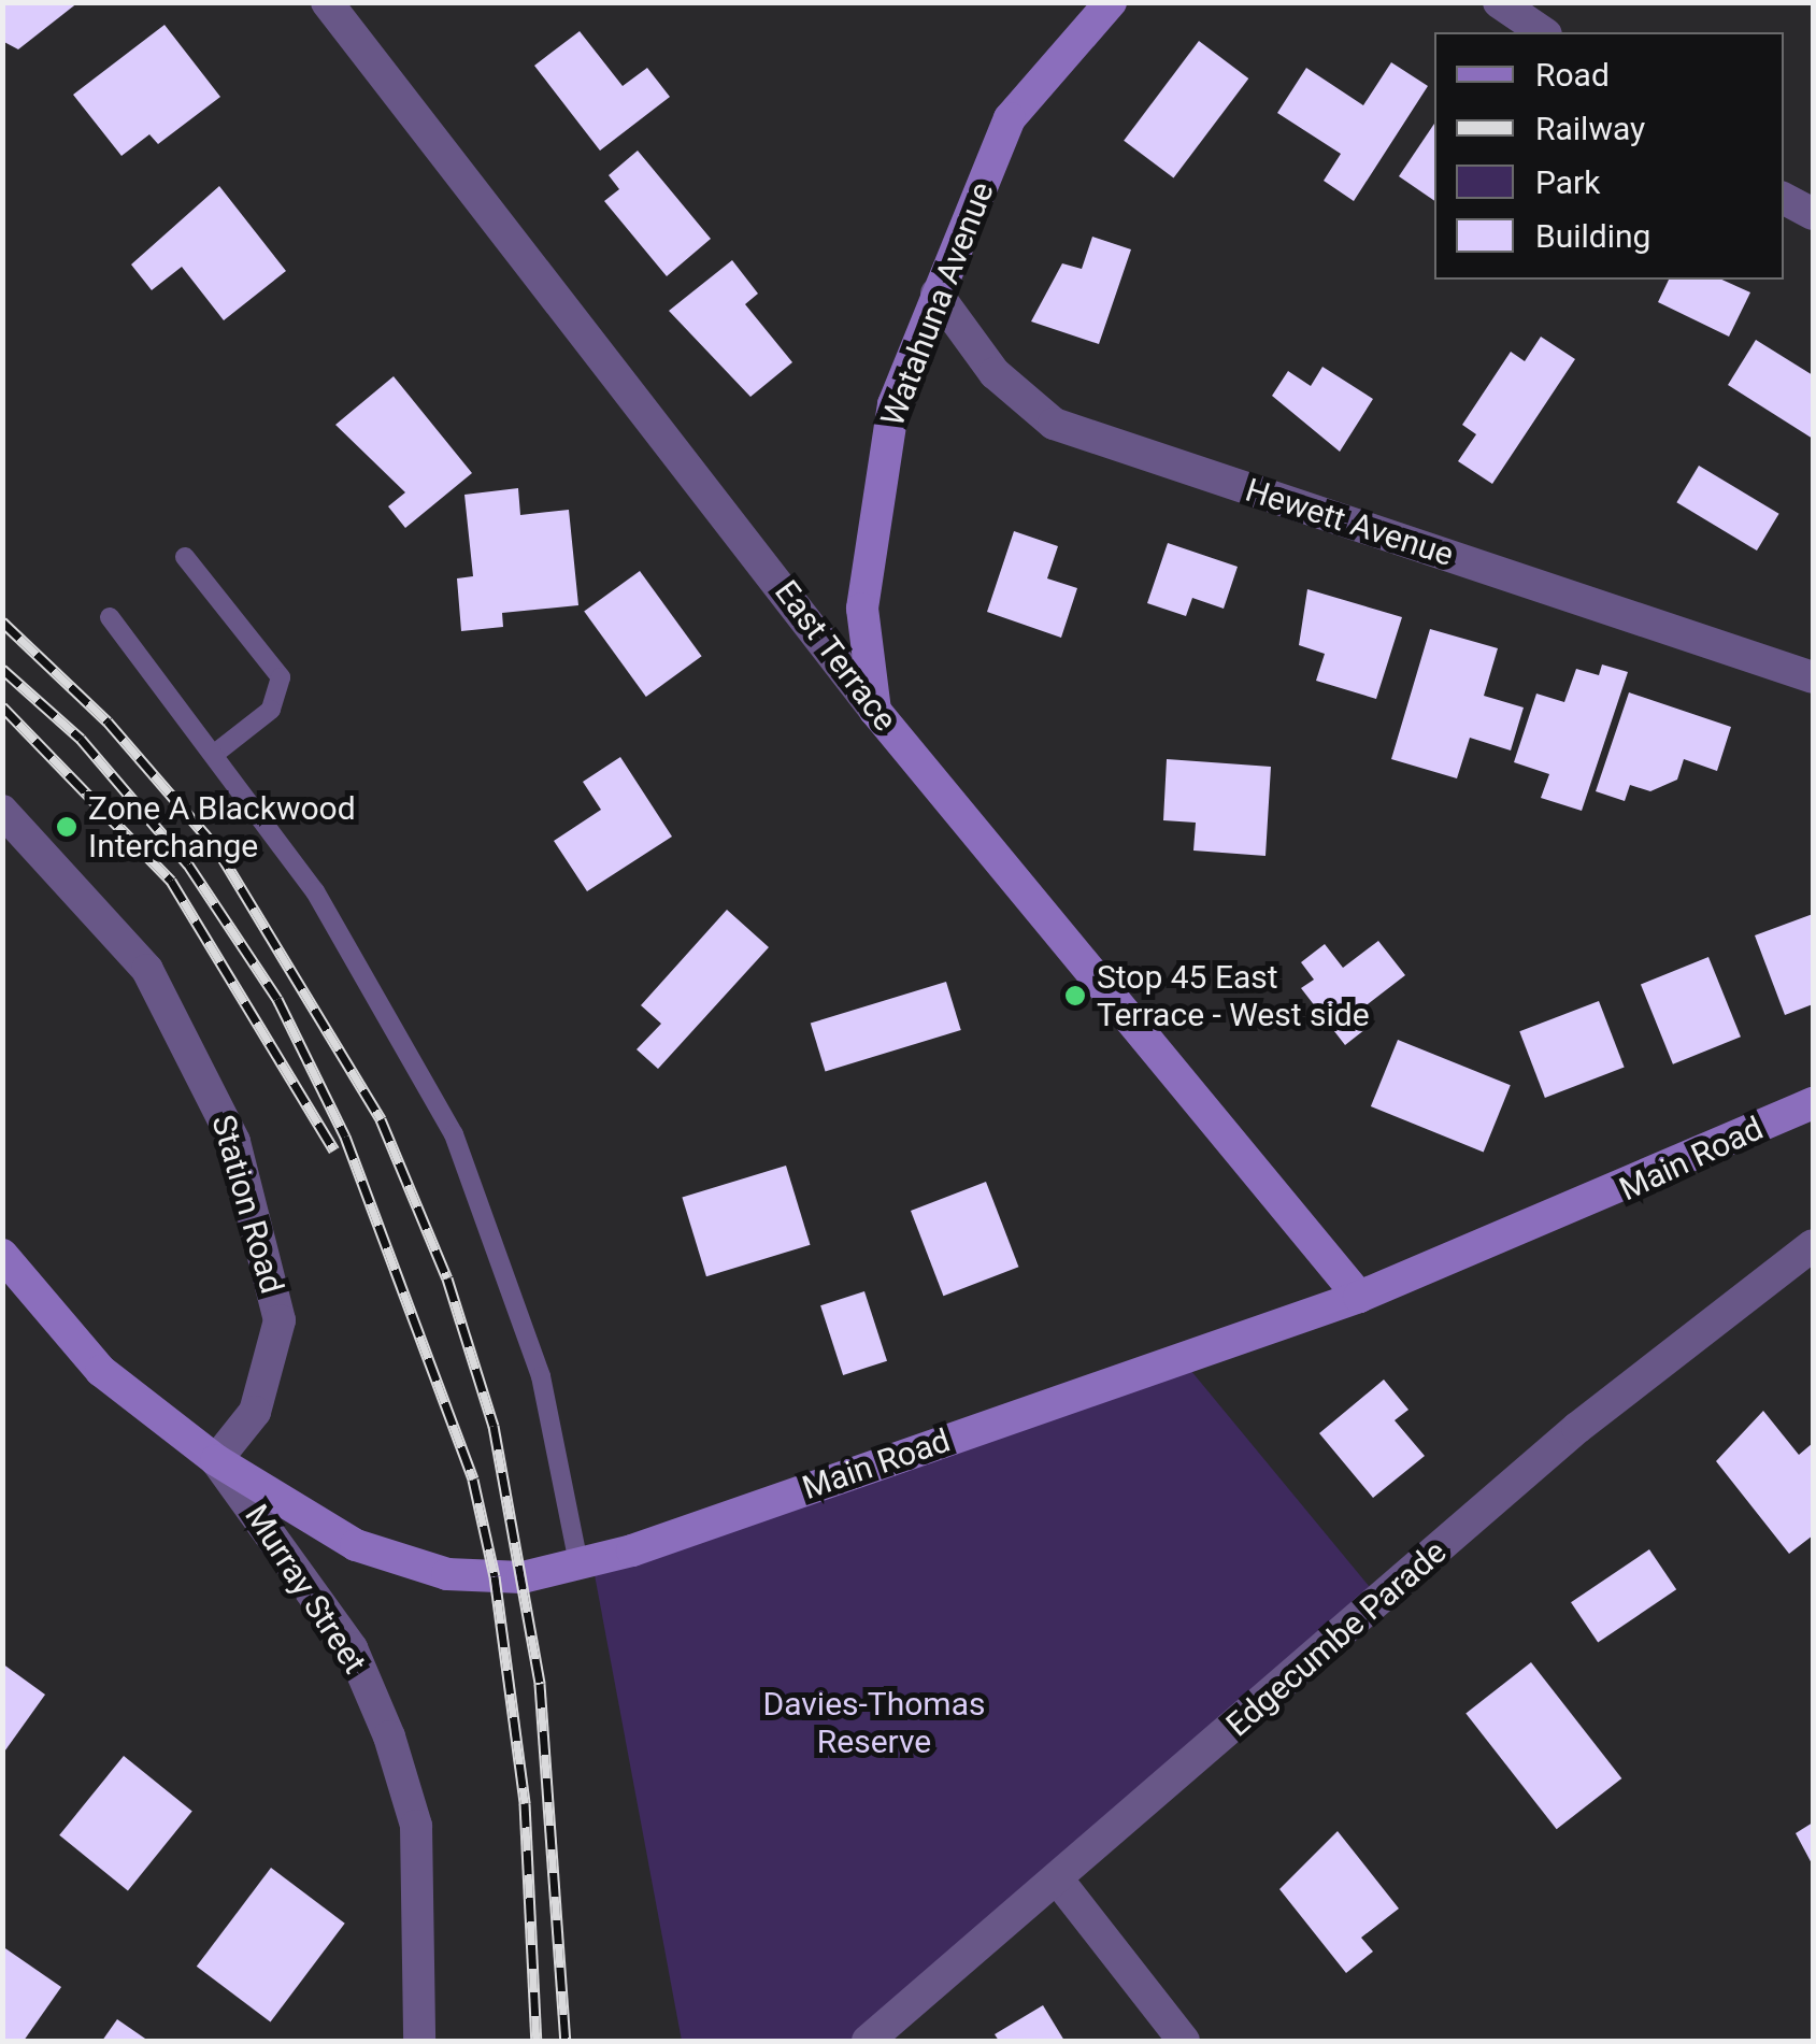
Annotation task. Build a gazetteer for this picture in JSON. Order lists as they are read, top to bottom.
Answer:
{
  "streets": {
    "main road": ["Watahuna Avenue", "East Terrace", "Main Road"],
    "street": [
      "Hewett Avenue",
      "Station Road",
      "Murray Street",
      "Edgecumbe Parade"
    ]
  },
  "crossings": [
    ["Watahuna Avenue", "Hewett Avenue"],
    ["Watahuna Avenue", "East Terrace"],
    ["East Terrace", "Main Road"],
    ["Main Road", "Station Road"],
    ["Main Road", "Murray Street"],
    ["Station Road", "Murray Street"]
  ],
  "parks": ["Davies-Thomas Reserve"],
  "places": ["Zone A Blackwood Interchange", "Stop 45 East Terrace - West side"],
  "legend": [
    "Road",
    "Railway",
    "Park",
    "Building"
  ]
}
